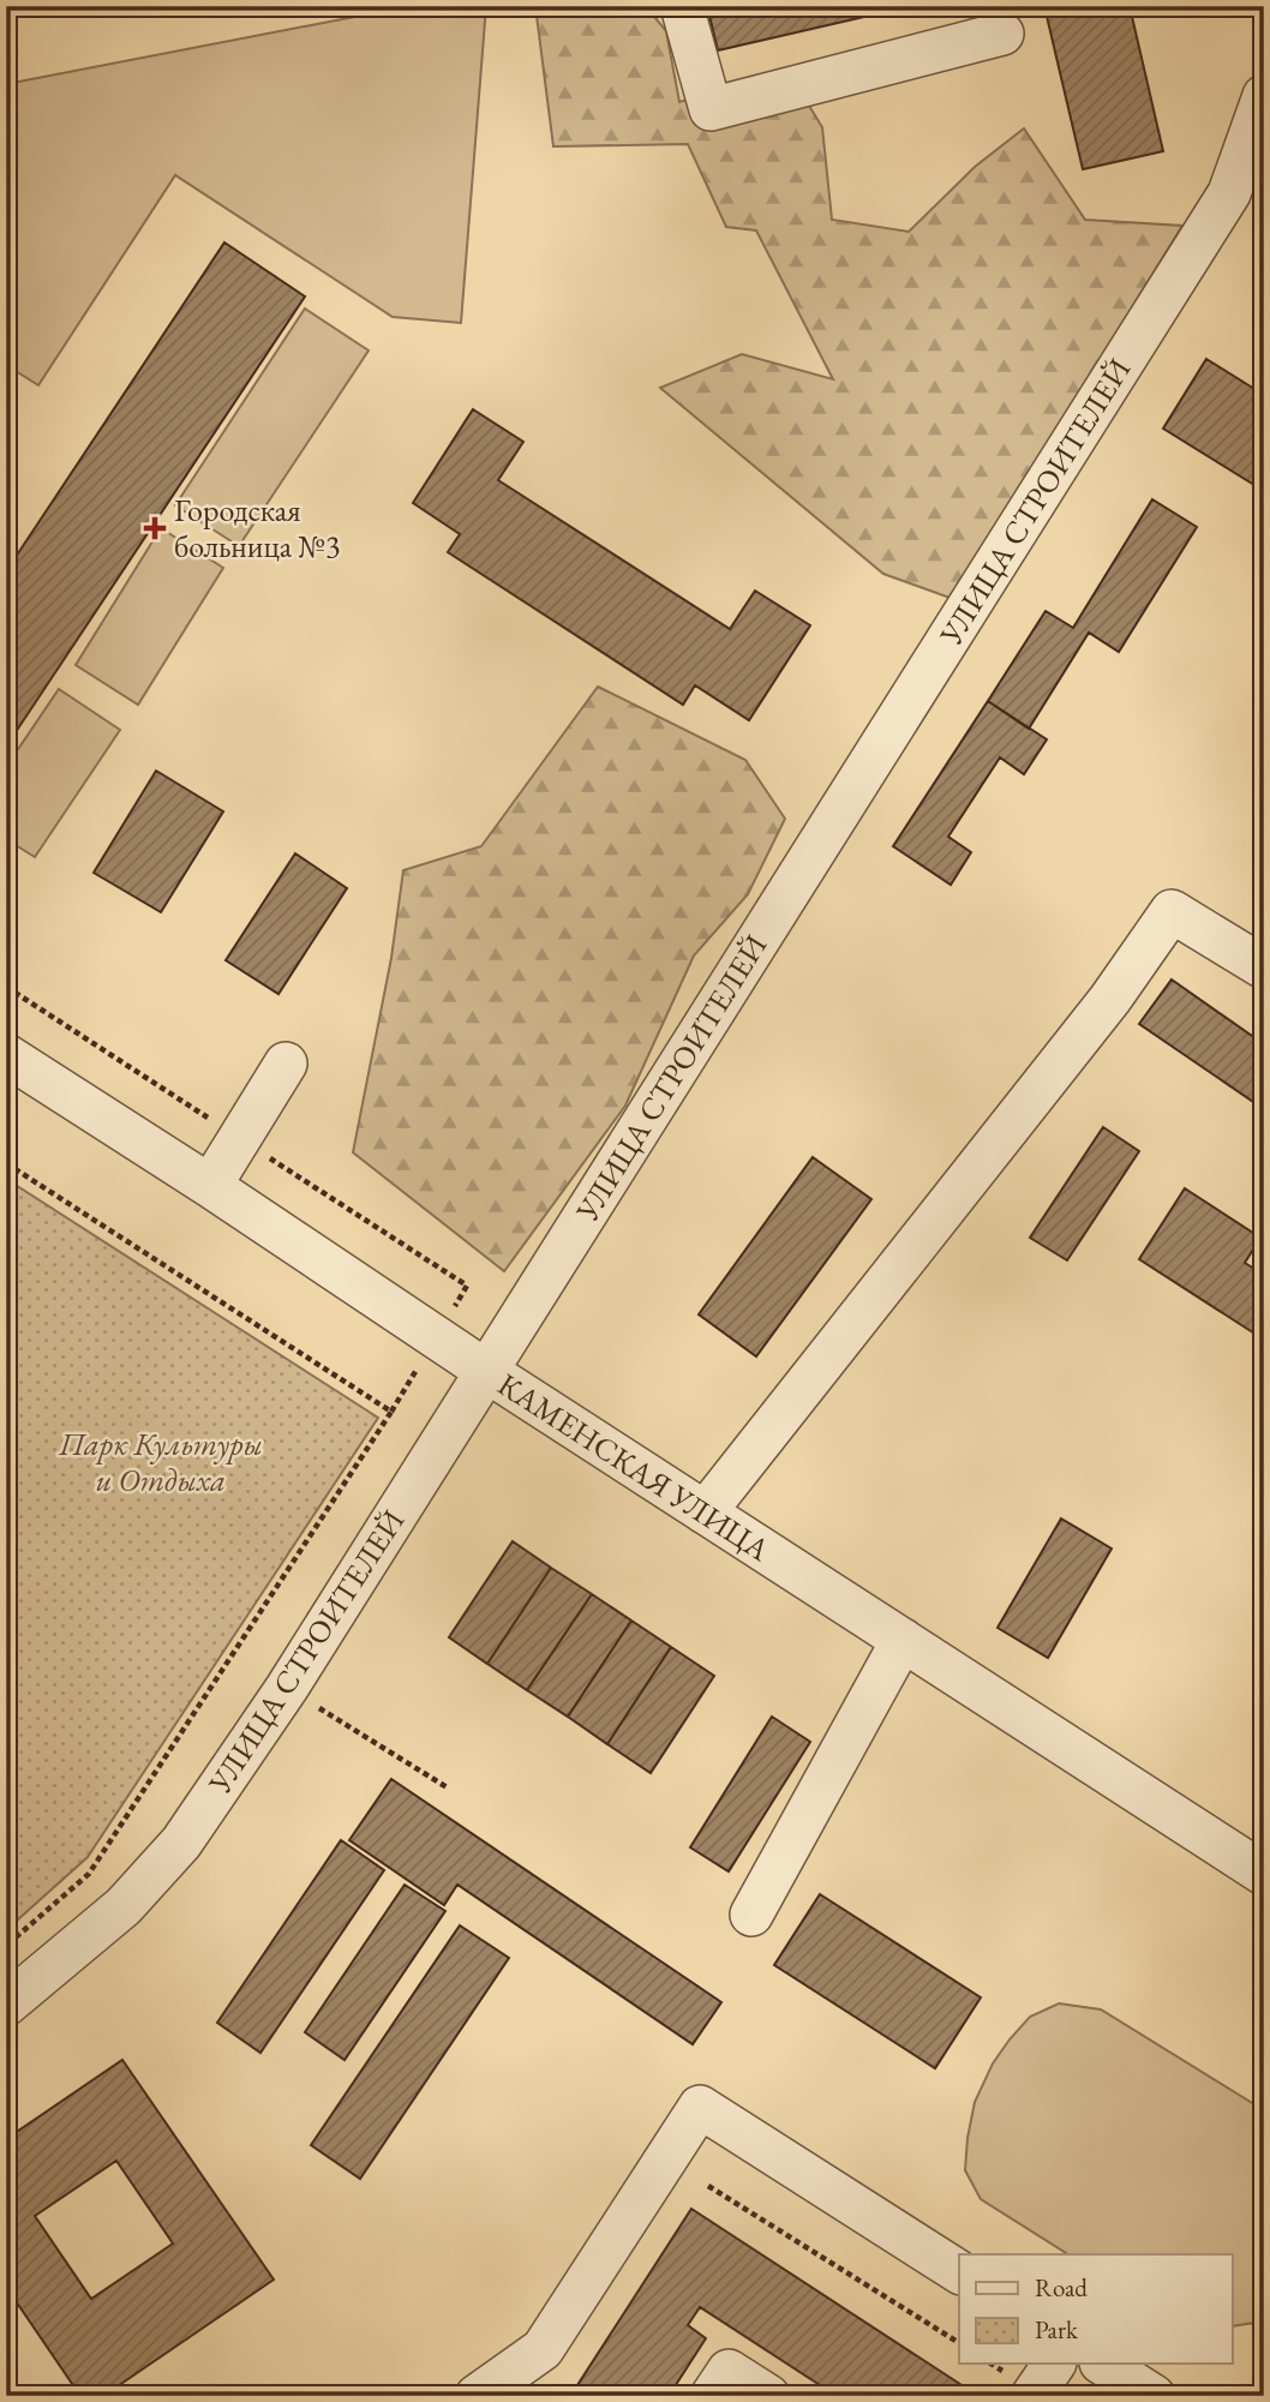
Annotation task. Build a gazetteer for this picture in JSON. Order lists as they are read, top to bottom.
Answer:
{
  "streets": {
    "street": ["УЛИЦА СТРОИТЕЛЕЙ", "КАМЕНСКАЯ УЛИЦА"]
  },
  "crossings": [
    ["УЛИЦА СТРОИТЕЛЕЙ", "КАМЕНСКАЯ УЛИЦА"]
  ],
  "parks": ["Парк Культуры и Отдыха"],
  "places": {
    "health": ["Городская больница №3"]
  },
  "legend": ["Road", "Park"]
}
